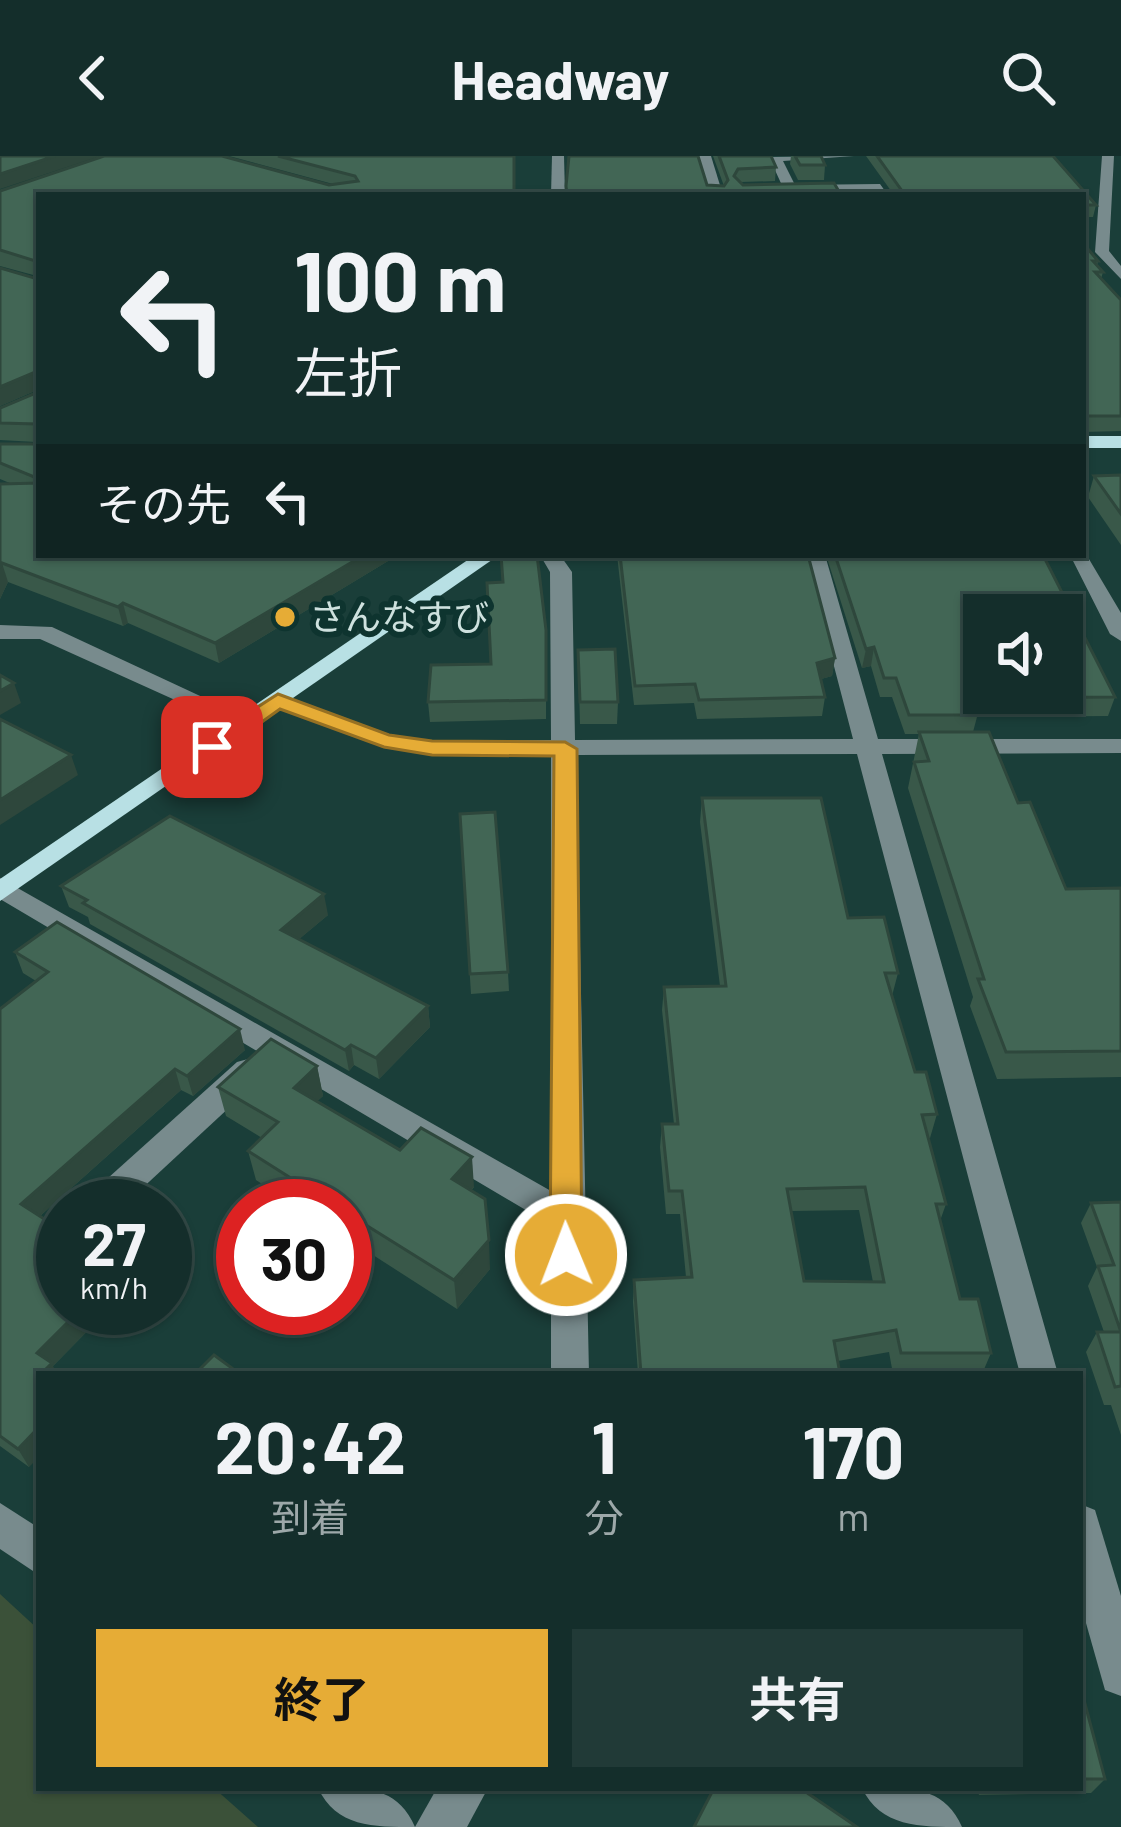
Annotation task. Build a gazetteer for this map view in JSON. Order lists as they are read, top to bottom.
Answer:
{
  "places": ["さんなすび"],
  "page": {
    "header": "Headway",
    "turn": ["100 m", "左折"],
    "then": "その先",
    "speed": "27 km/h",
    "limit": "30",
    "eta": [
      "20:42",
      "到着",
      "1",
      "分",
      "170",
      "m"
    ],
    "buttons": ["終了", "共有"]
  }
}
